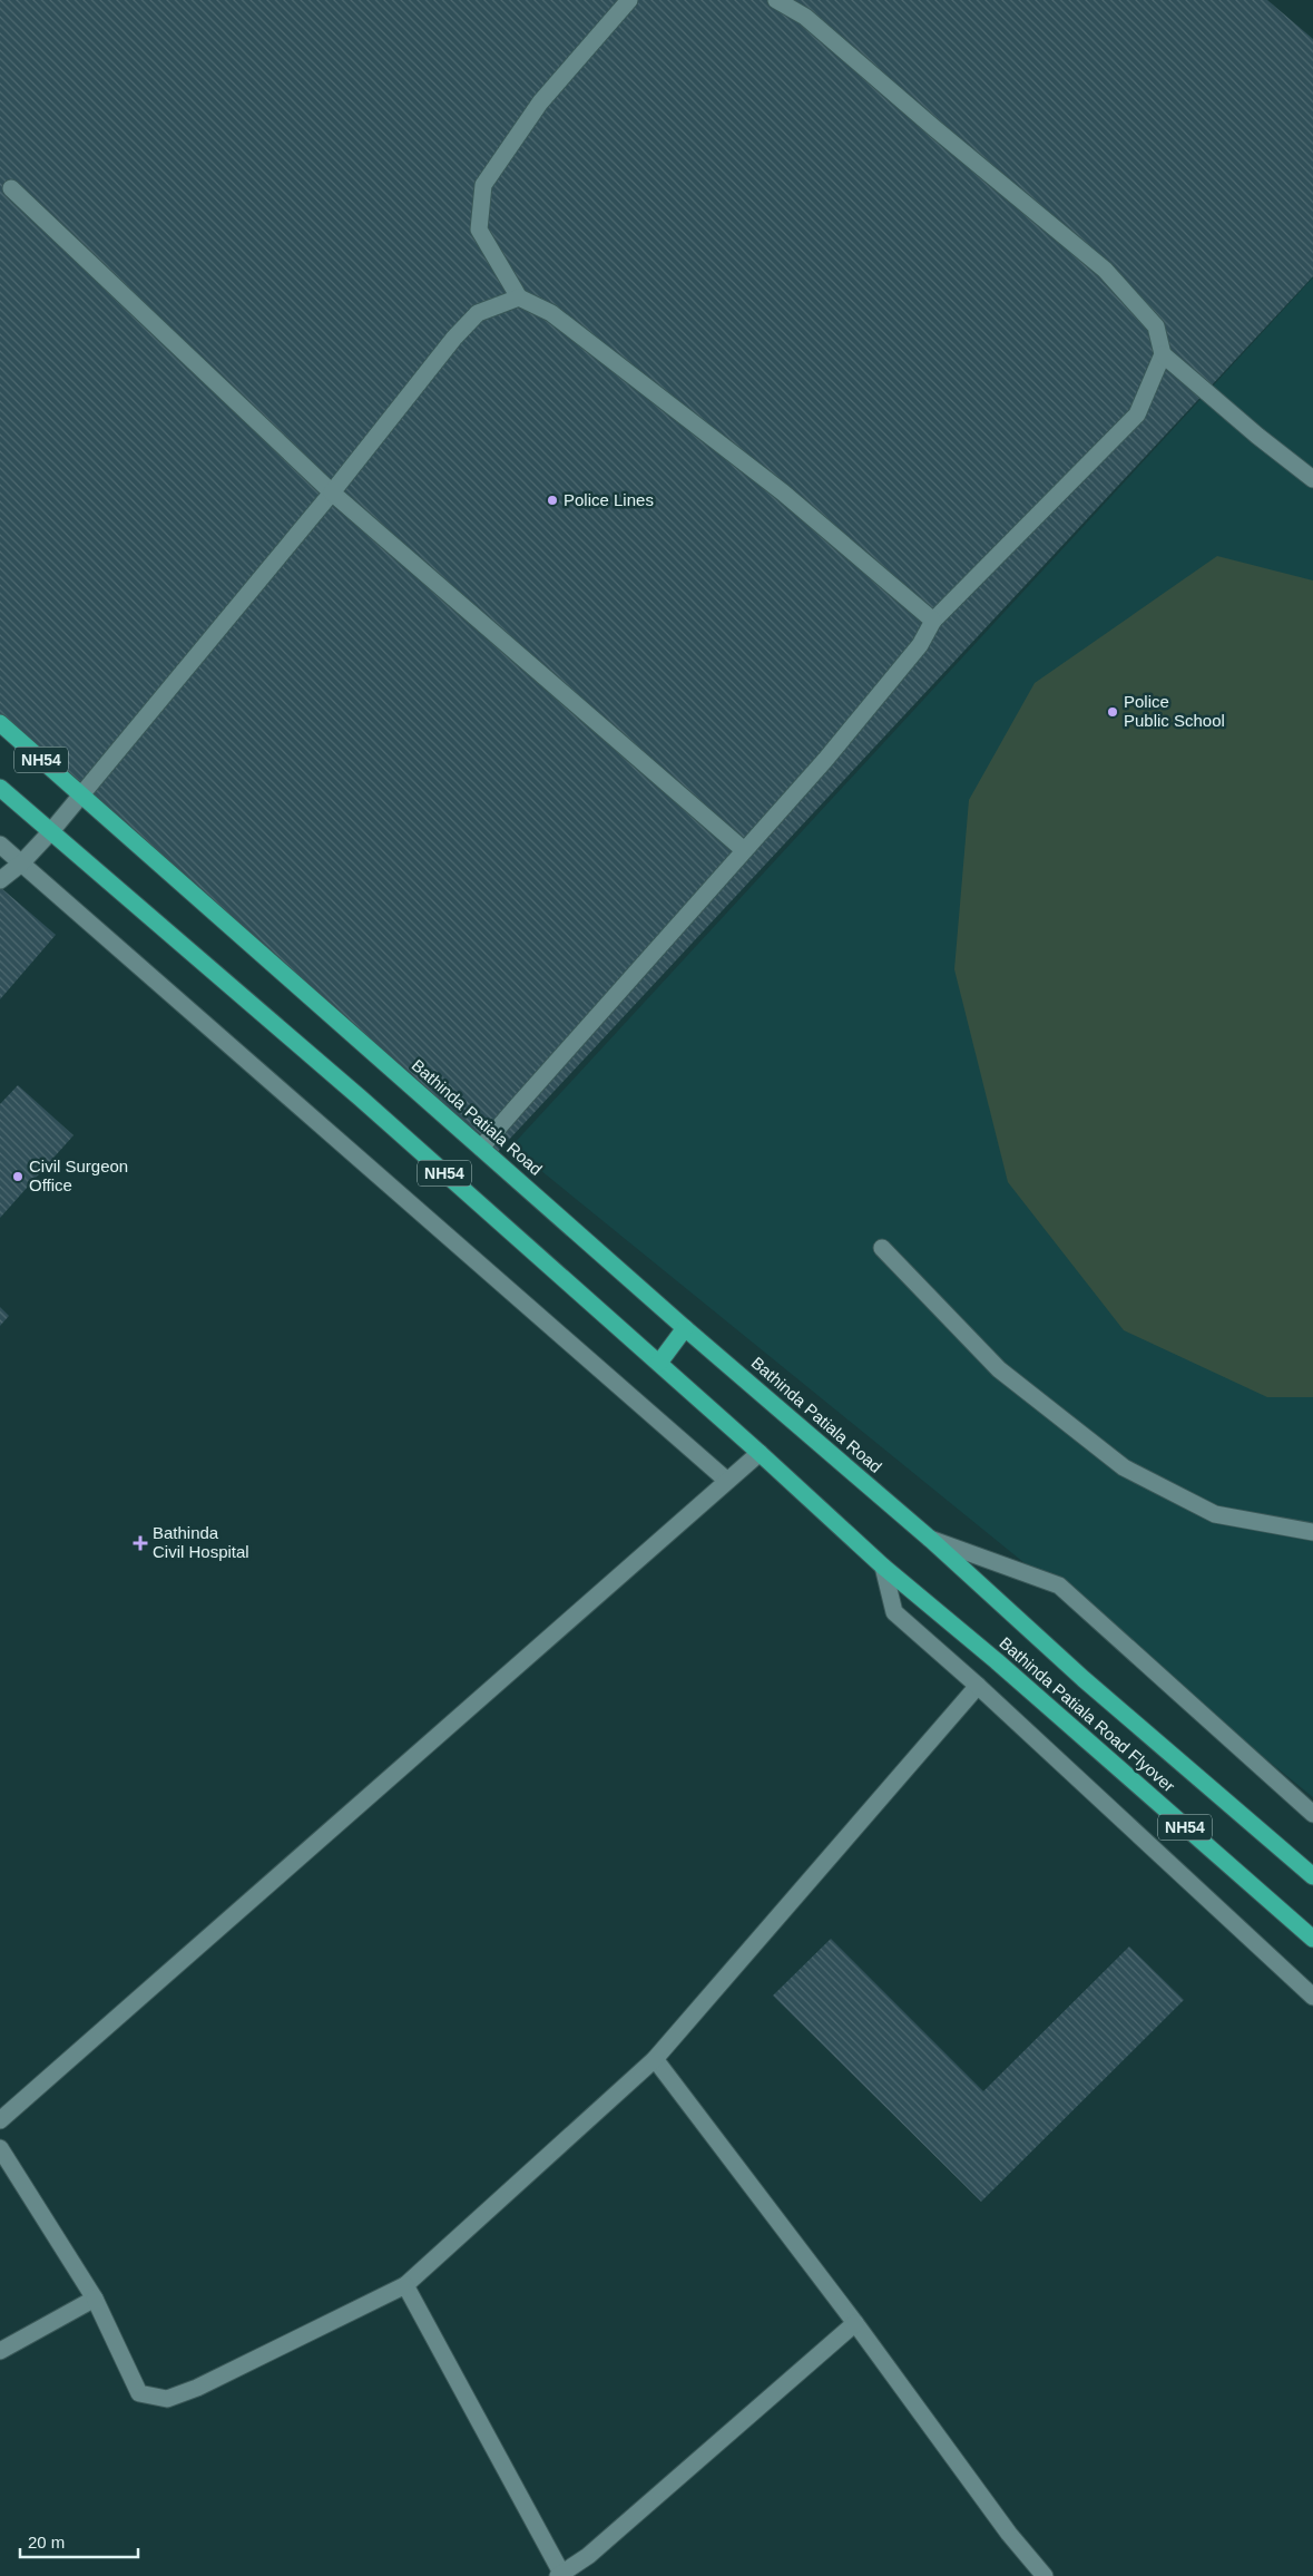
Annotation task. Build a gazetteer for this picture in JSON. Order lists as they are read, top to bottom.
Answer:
{
  "streets": {
    "highway": ["NH54", "Bathinda Patiala Road", "Bathinda Patiala Road Flyover"]
  },
  "crossings": [
    ["NH54", "Bathinda Patiala Road Flyover"],
    ["Bathinda Patiala Road", "Bathinda Patiala Road Flyover"]
  ],
  "places": {
    "other": ["Police Lines", "Police Public School", "Civil Surgeon Office"],
    "health": ["Bathinda Civil Hospital"]
  },
  "scale_bar": "20 m"
}
